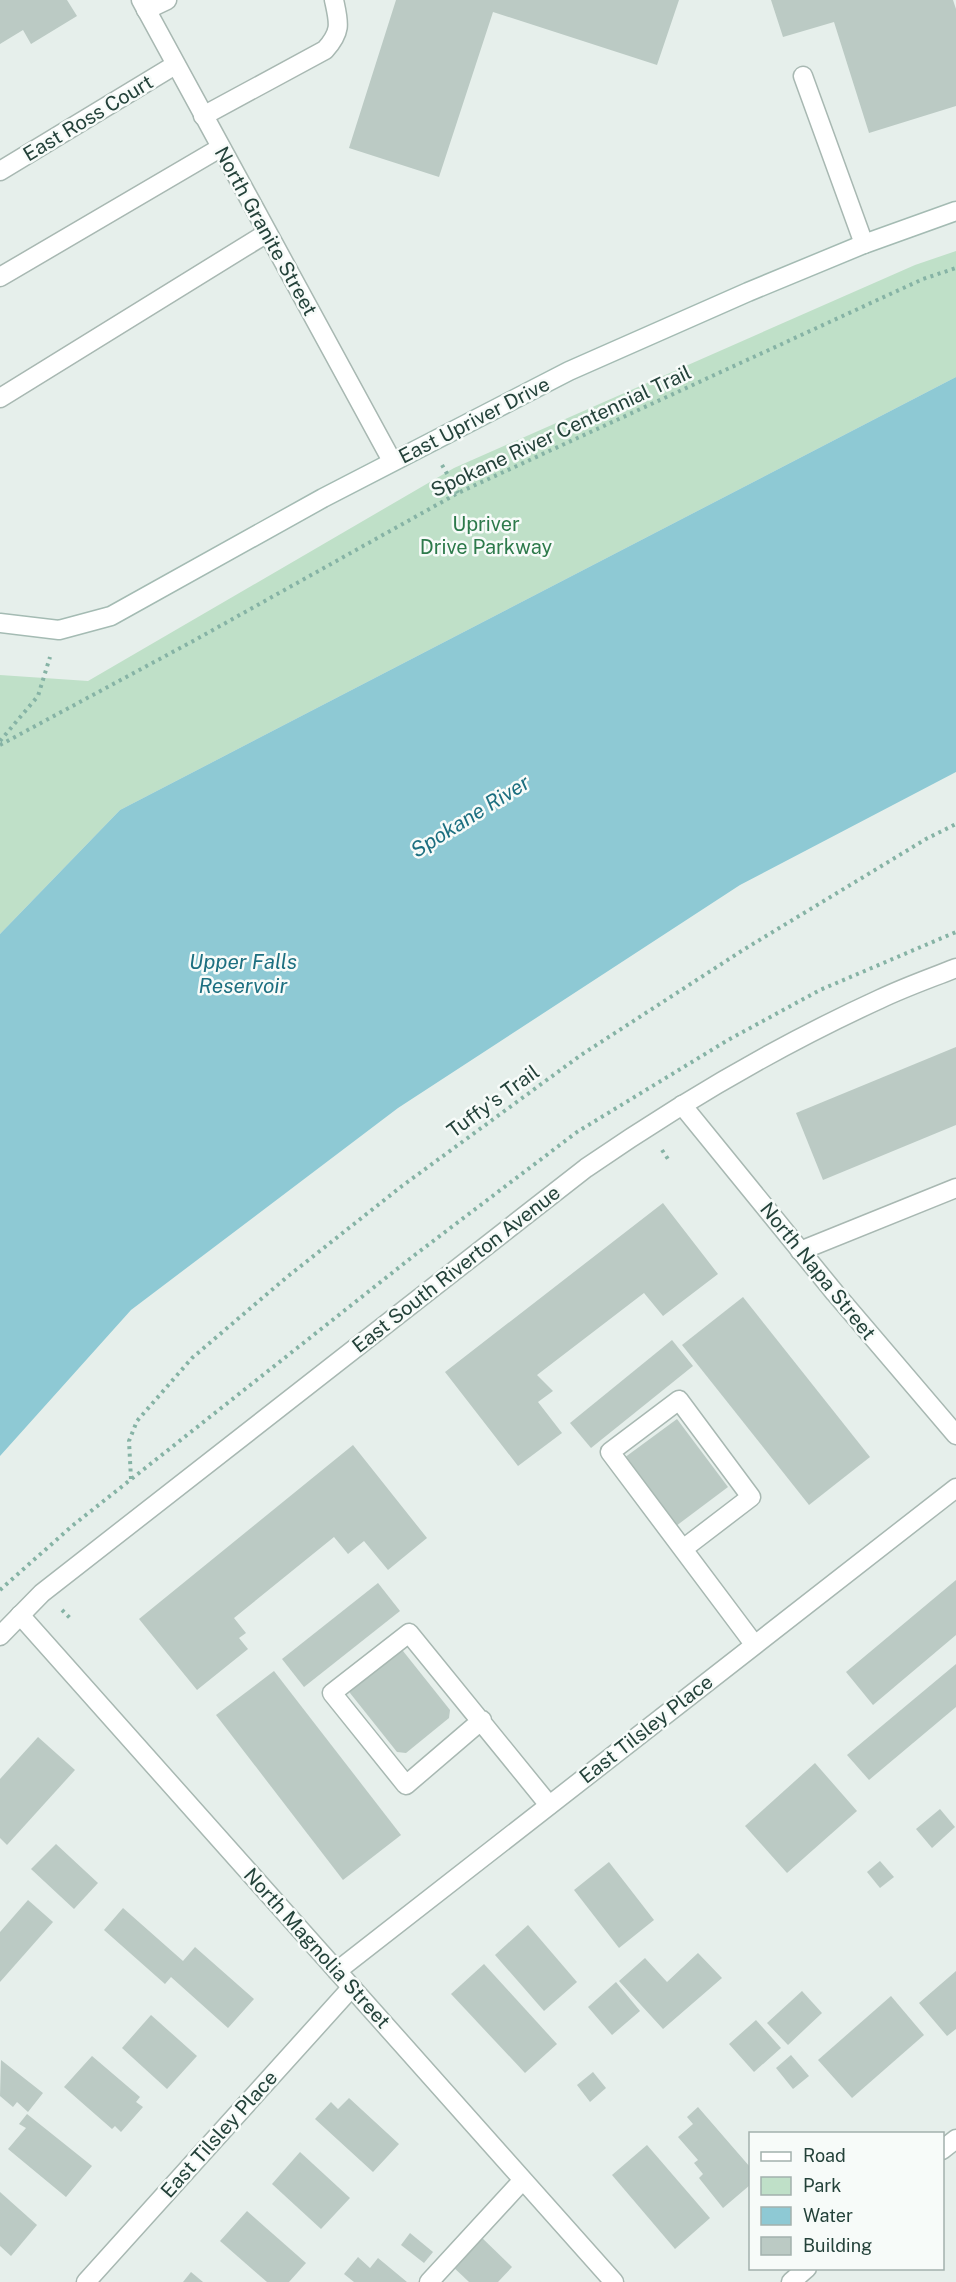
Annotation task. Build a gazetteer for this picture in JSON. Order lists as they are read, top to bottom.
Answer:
{
  "streets": {
    "street": [
      "East Ross Court",
      "North Granite Street",
      "East Upriver Drive",
      "East South Riverton Avenue",
      "North Napa Street",
      "East Tilsley Place",
      "North Magnolia Street"
    ],
    "path": ["Spokane River Centennial Trail", "Tuffy's Trail"]
  },
  "crossings": [
    ["East Ross Court", "North Granite Street"],
    ["North Granite Street", "East Upriver Drive"],
    ["East South Riverton Avenue", "North Napa Street"],
    ["East South Riverton Avenue", "North Magnolia Street"],
    ["East Tilsley Place", "North Magnolia Street"]
  ],
  "water": ["Spokane River", "Upper Falls Reservoir"],
  "parks": ["Upriver Drive Parkway"],
  "legend": [
    "Road",
    "Park",
    "Water",
    "Building"
  ]
}
